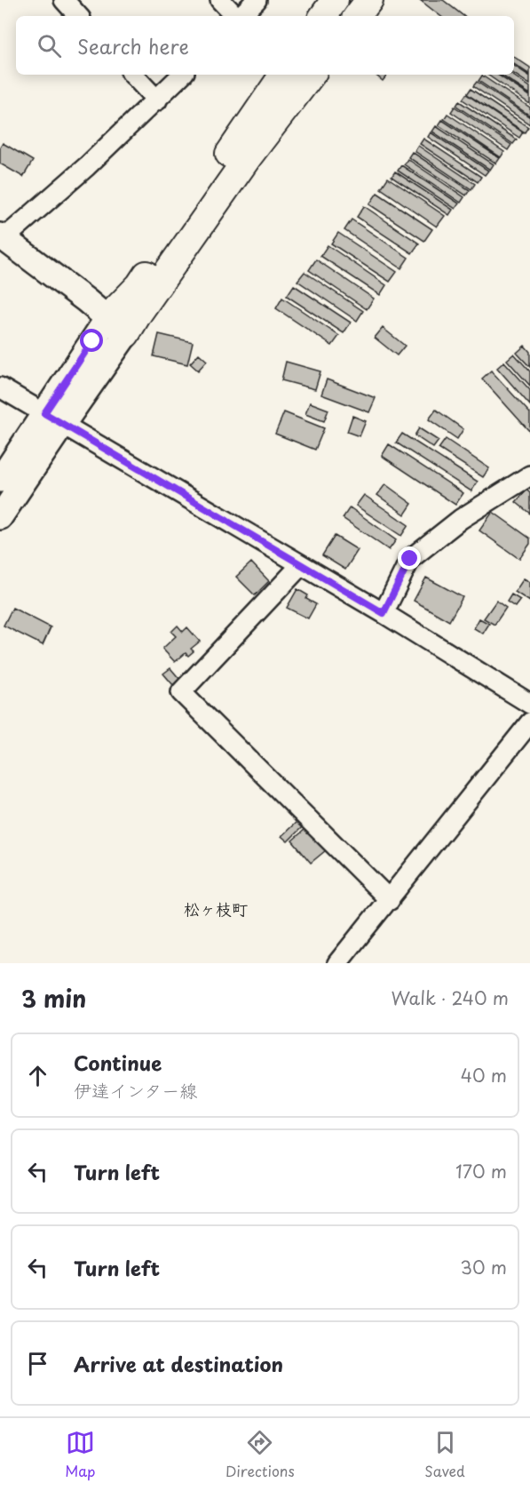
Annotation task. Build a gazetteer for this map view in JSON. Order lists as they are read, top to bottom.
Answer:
{
  "districts": ["松ヶ枝町"],
  "page": {
    "search": "Search here",
    "heading": ["3 min", "Walk · 240 m"],
    "list": [
      ["Continue", "伊達インター線", "40 m"],
      ["Turn left", "170 m"],
      ["Turn left", "30 m"],
      "Arrive at destination"
    ],
    "nav": ["Map", "Directions", "Saved"]
  }
}
